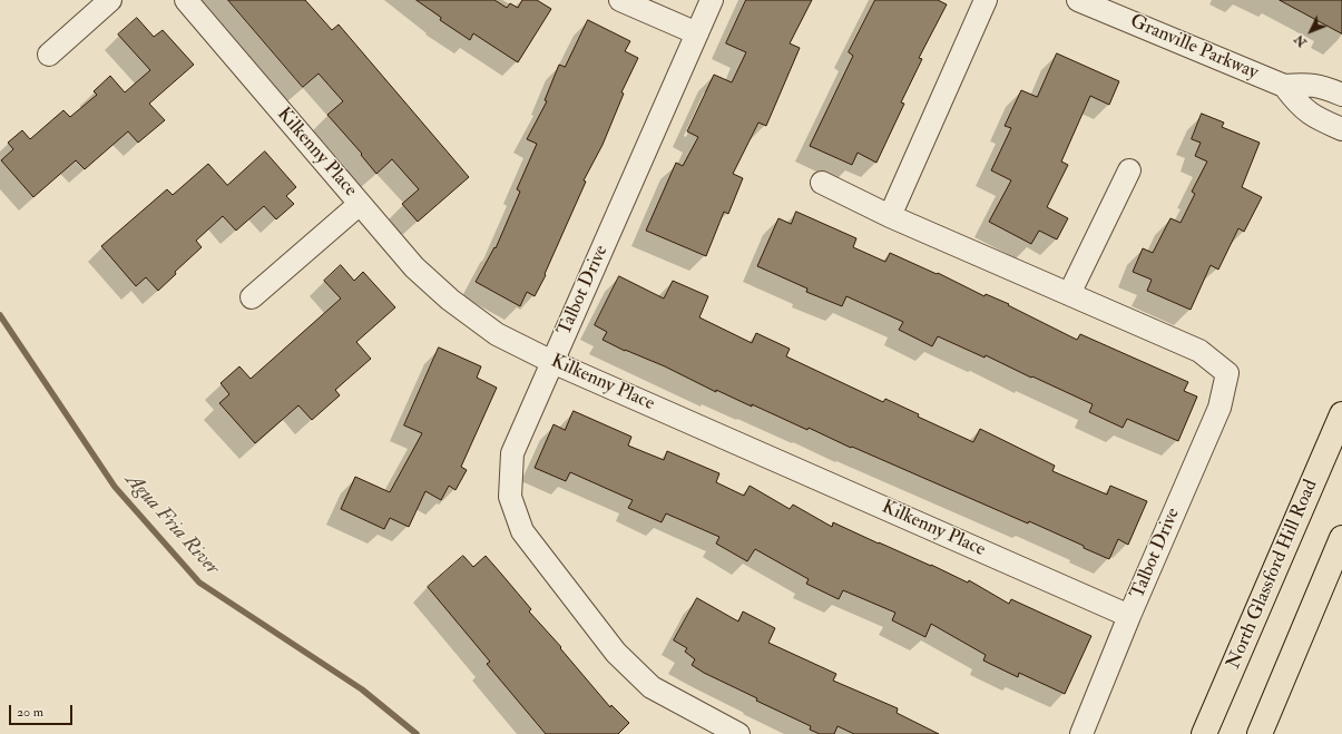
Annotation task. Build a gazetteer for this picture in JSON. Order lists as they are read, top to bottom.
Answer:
{
  "streets": {
    "main road": ["North Glassford Hill Road"],
    "street": ["Granville Parkway", "Kilkenny Place", "Talbot Drive"]
  },
  "crossings": [
    ["Kilkenny Place", "Talbot Drive"]
  ],
  "water": ["Agua Fria River"],
  "scale_bar": "20 m",
  "north": "bottom left"
}
